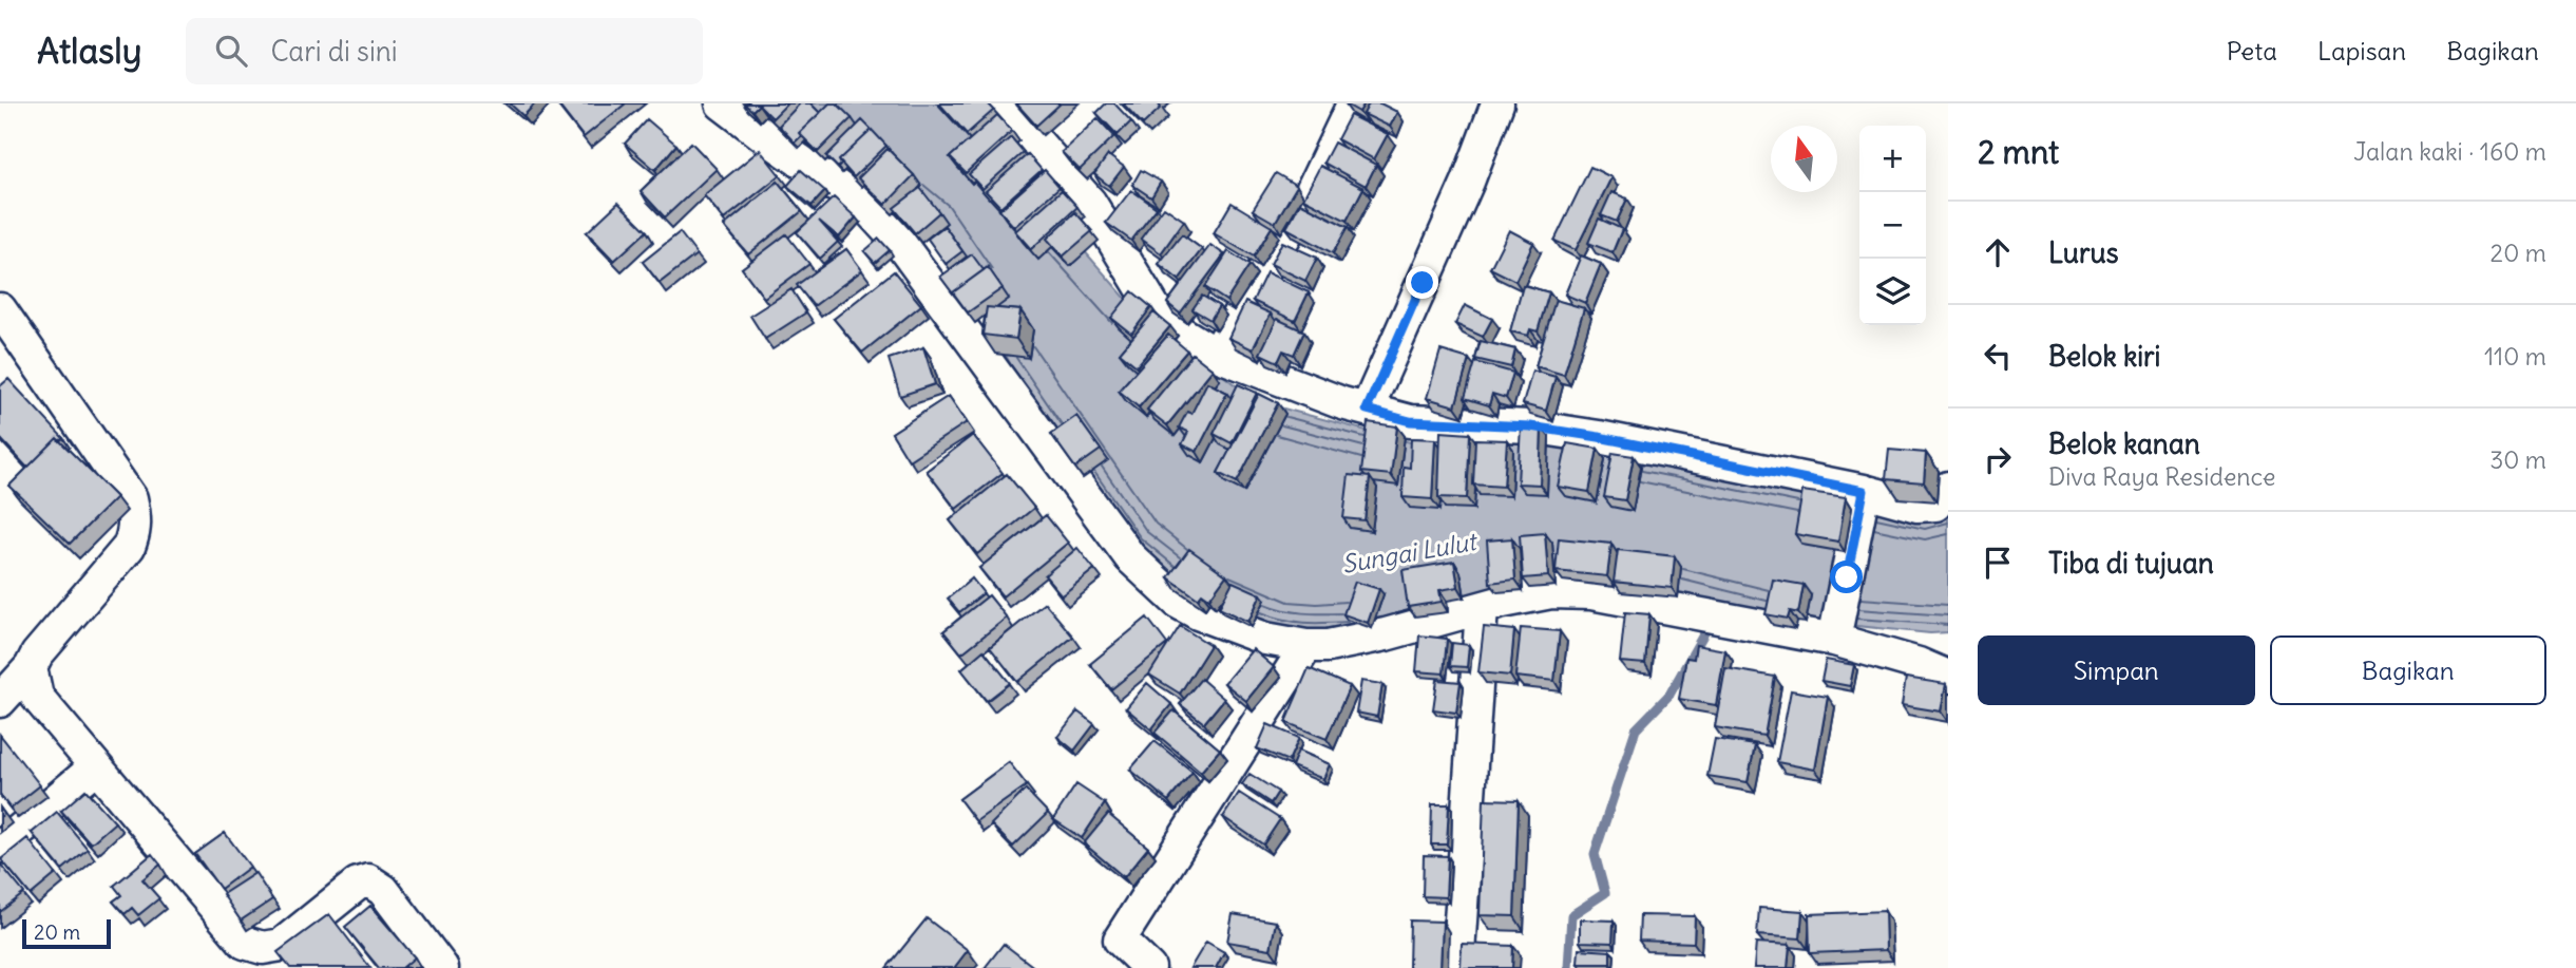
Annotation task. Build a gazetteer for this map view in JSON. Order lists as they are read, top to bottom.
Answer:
{
  "water": ["Sungai Lulut"],
  "scale_bar": "20 m",
  "north": "top",
  "page": {
    "header": "Atlasly",
    "search": "Cari di sini",
    "nav": ["Peta", "Lapisan", "Bagikan"],
    "heading": ["2 mnt", "Jalan kaki · 160 m"],
    "map_buttons": ["+", "−"],
    "list": [
      ["Lurus", "20 m"],
      ["Belok kiri", "110 m"],
      ["Belok kanan", "Diva Raya Residence", "30 m"],
      "Tiba di tujuan"
    ],
    "buttons": ["Simpan", "Bagikan"],
    "scale": "20 m"
  }
}
